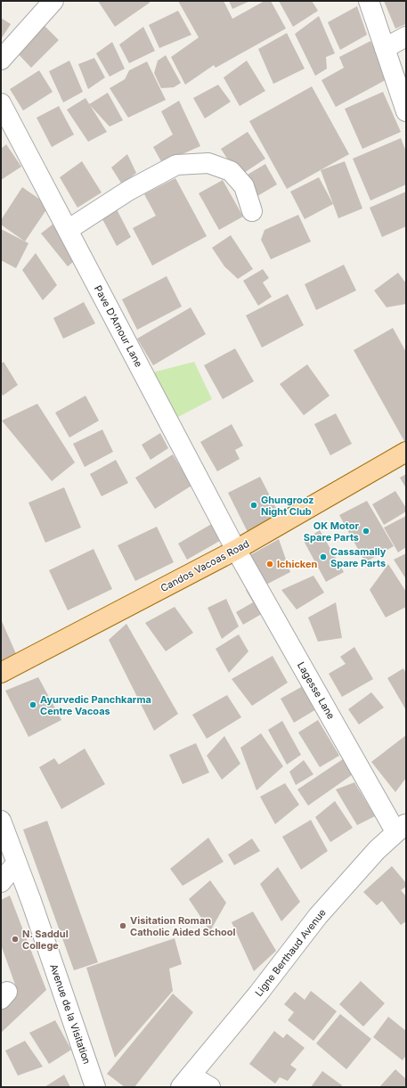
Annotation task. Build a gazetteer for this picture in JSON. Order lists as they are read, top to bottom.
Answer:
{
  "streets": {
    "main road": ["Candos Vacoas Road"],
    "street": [
      "Pave D'Amour Lane",
      "Lagesse Lane",
      "Ligne Berthaud Avenue",
      "Avenue de la Visitation"
    ]
  },
  "crossings": [
    ["Pave D'Amour Lane", "Candos Vacoas Road"],
    ["Pave D'Amour Lane", "Lagesse Lane"],
    ["Candos Vacoas Road", "Lagesse Lane"],
    ["Lagesse Lane", "Ligne Berthaud Avenue"]
  ],
  "places": [
    "Ghungrooz Night Club",
    "OK Motor Spare Parts",
    "Cassamally Spare Parts",
    "Ichicken",
    "Ayurvedic Panchkarma Centre Vacoas",
    "Visitation Roman Catholic Aided School",
    "N. Saddul College"
  ]
}
